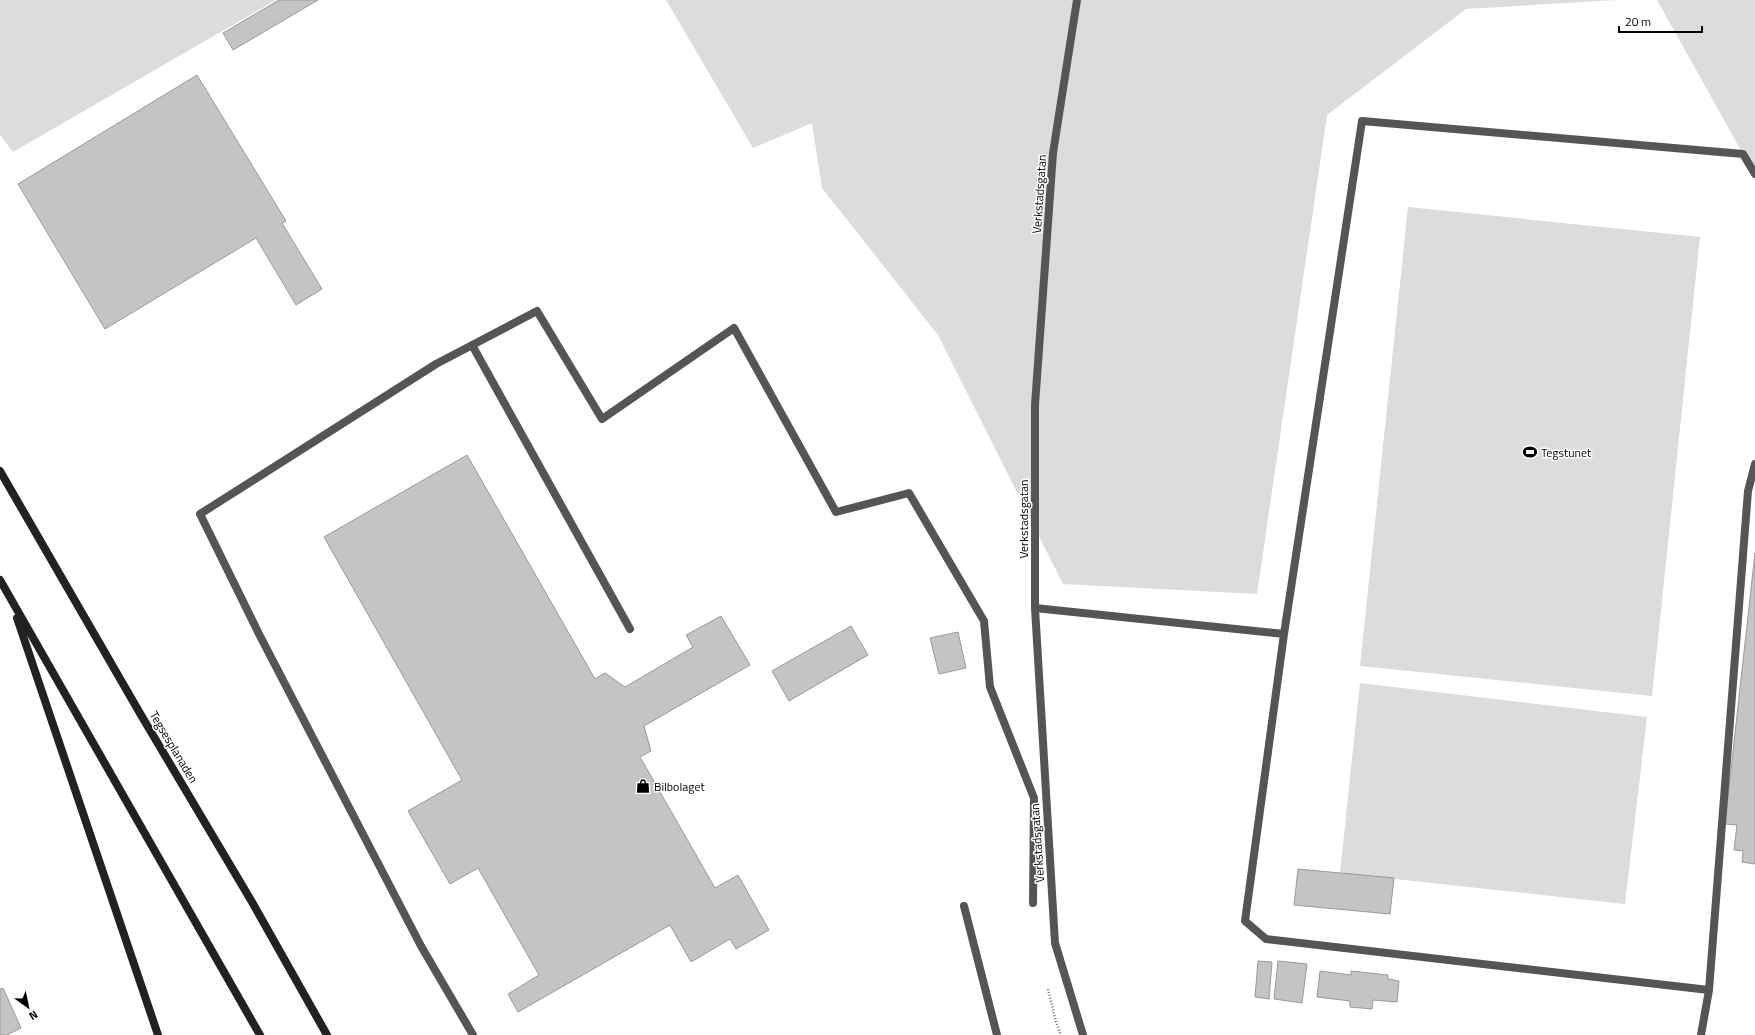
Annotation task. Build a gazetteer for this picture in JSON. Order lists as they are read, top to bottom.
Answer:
{
  "streets": {
    "main road": ["Tegsesplanaden"],
    "street": ["Verkstadsgatan"]
  },
  "places": {
    "sports": ["Tegstunet"],
    "shop": ["Bilbolaget"]
  },
  "scale_bar": "20 m",
  "north": "bottom right"
}
